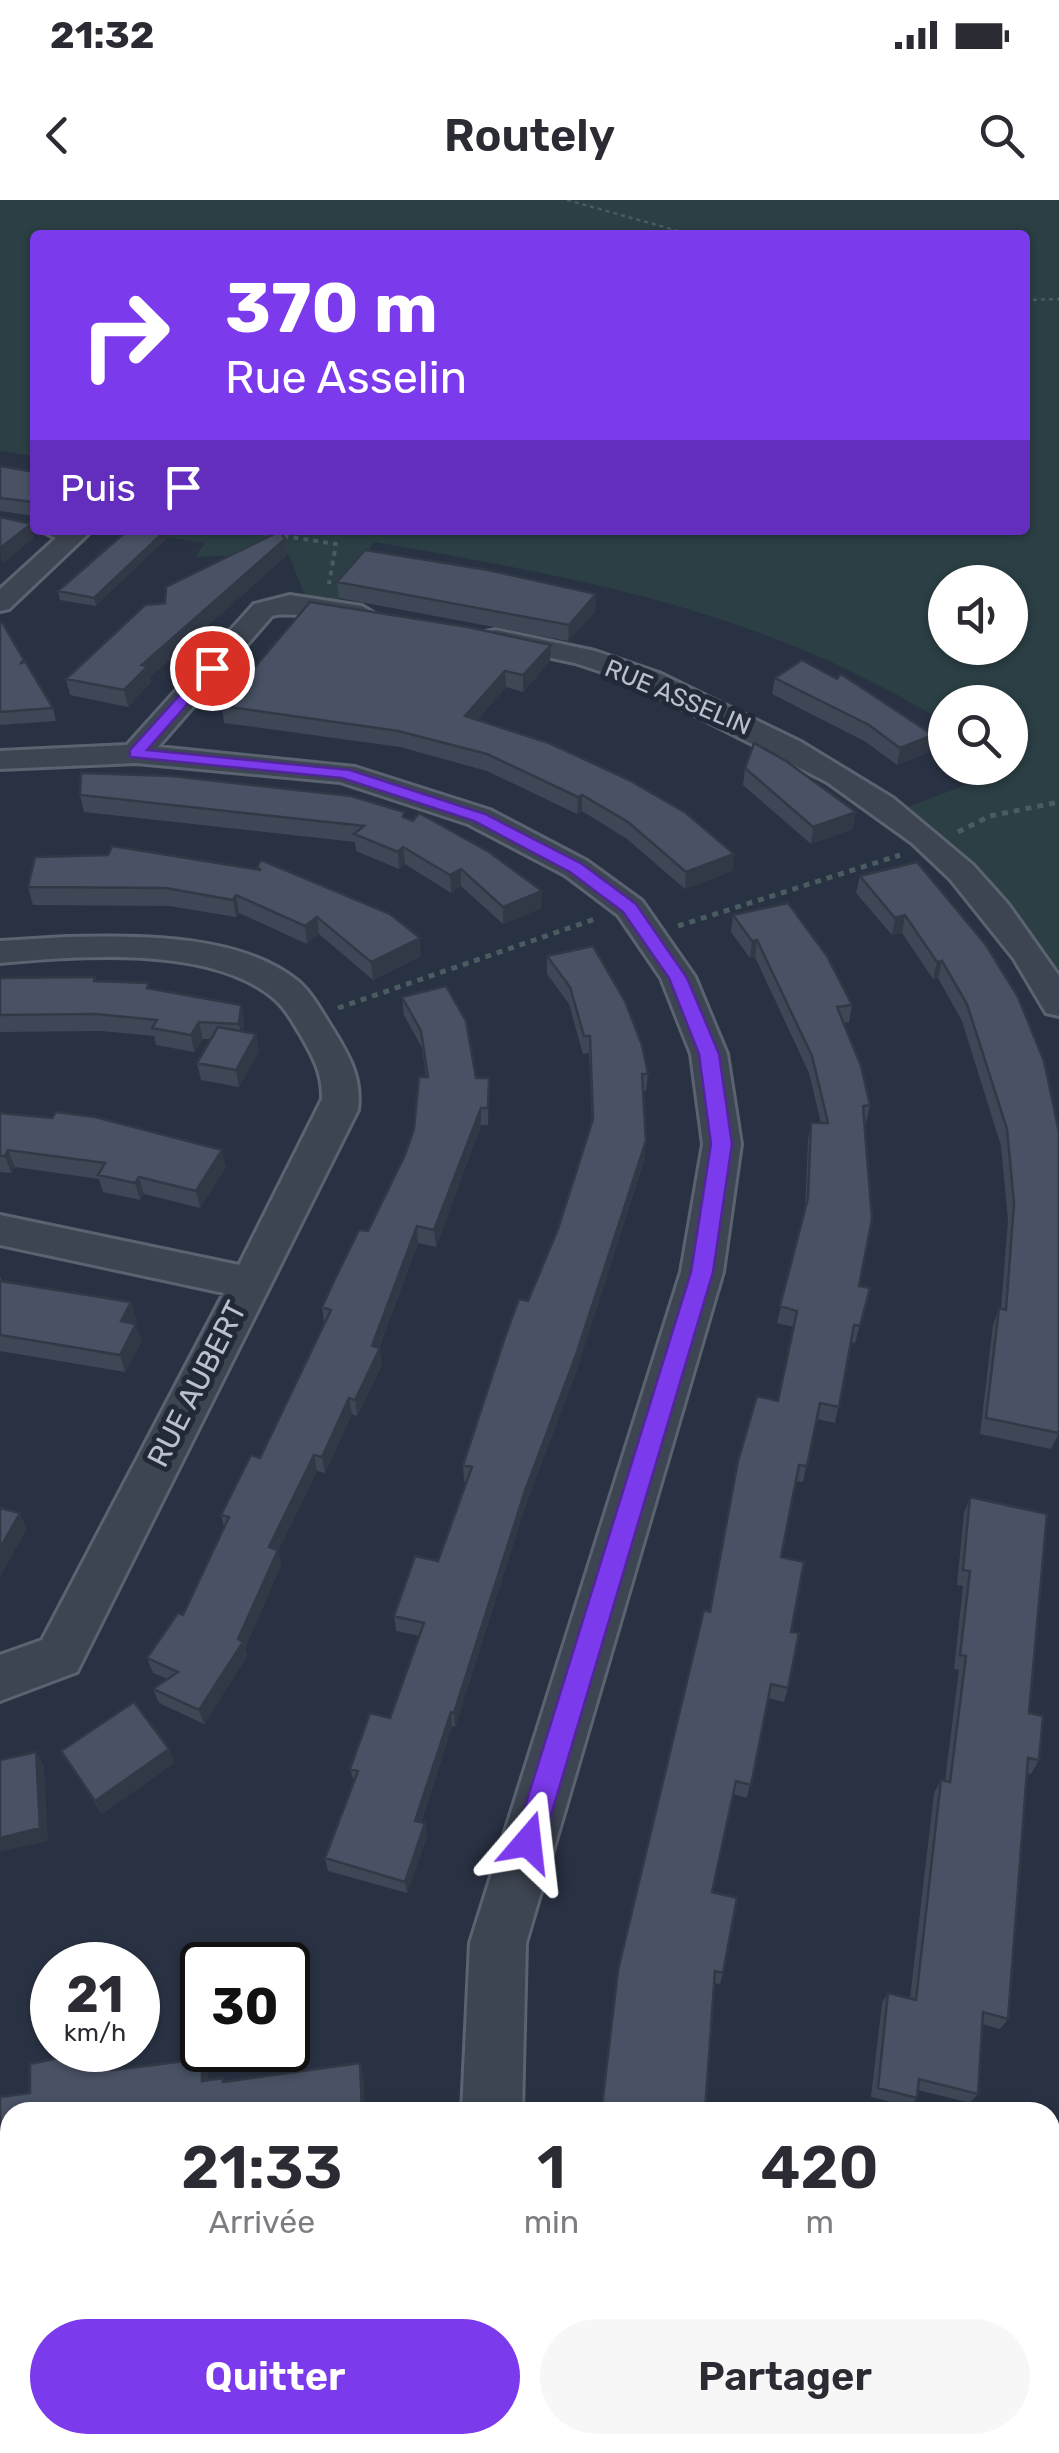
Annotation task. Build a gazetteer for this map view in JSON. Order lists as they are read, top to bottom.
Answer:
{
  "streets": {
    "street": ["RUE ASSELIN", "RUE AUBERT"]
  },
  "page": {
    "status": "21:32",
    "header": "Routely",
    "turn": ["370 m", "Rue Asselin"],
    "then": "Puis",
    "speed": "21 km/h",
    "limit": "30",
    "eta": [
      "21:33",
      "Arrivée",
      "1",
      "min",
      "420",
      "m"
    ],
    "buttons": ["Quitter", "Partager"]
  }
}
